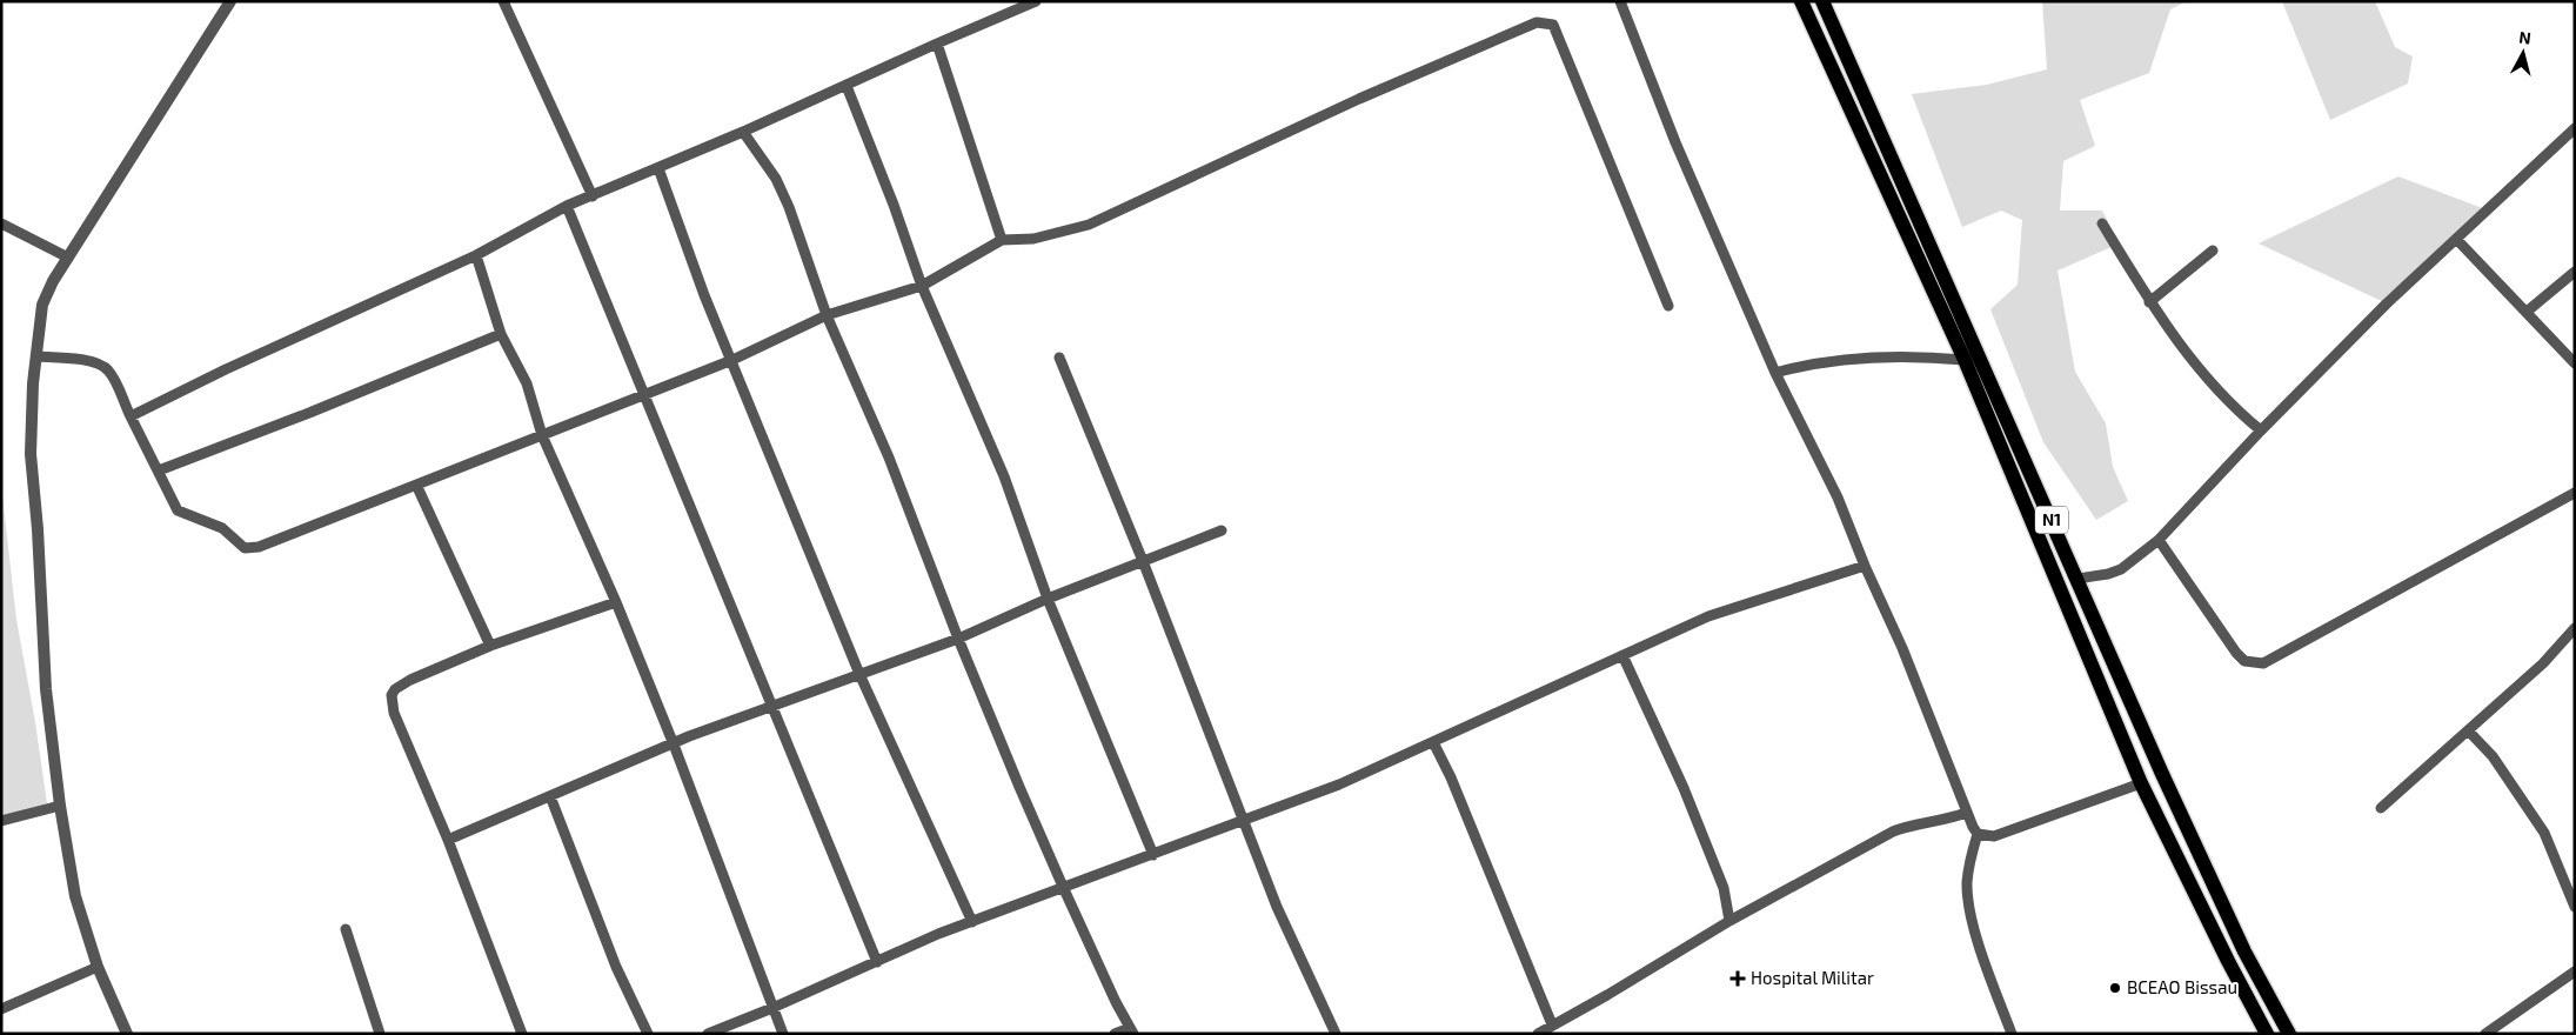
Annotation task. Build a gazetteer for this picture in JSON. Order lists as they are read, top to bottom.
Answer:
{
  "streets": {
    "main road": ["N1"]
  },
  "places": {
    "health": ["Hospital Militar"],
    "other": ["BCEAO Bissau"]
  },
  "north": "top"
}
